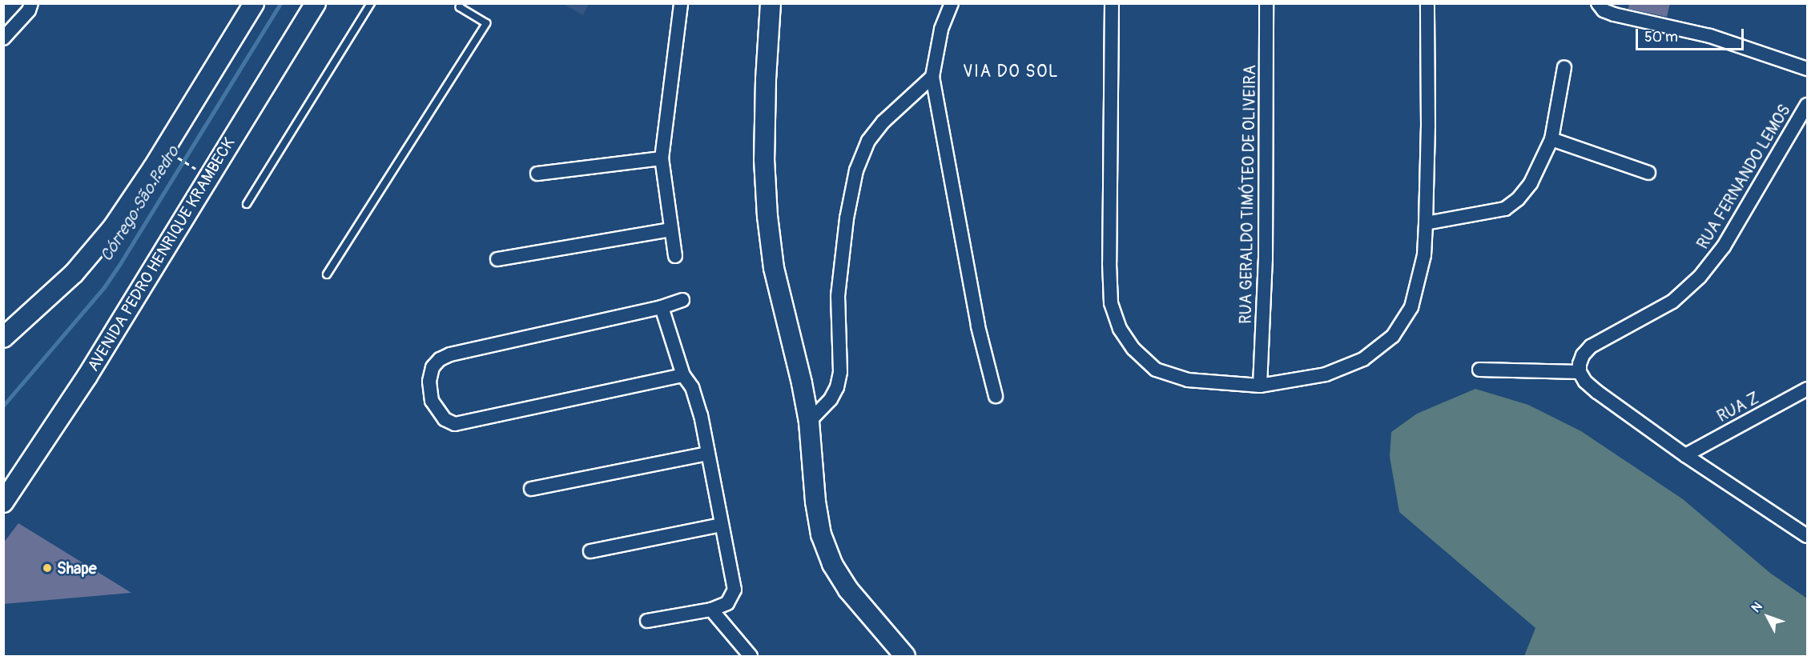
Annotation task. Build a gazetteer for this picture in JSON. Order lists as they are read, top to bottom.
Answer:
{
  "streets": {
    "main road": ["AVENIDA PEDRO HENRIQUE KRAMBECK"],
    "street": ["RUA FERNANDO LEMOS", "RUA GERALDO TIMÓTEO DE OLIVEIRA", "RUA Z"]
  },
  "districts": ["VIA DO SOL"],
  "water": ["Córrego São Pedro"],
  "places": ["Shape"],
  "scale_bar": "50 m",
  "north": "top left"
}
